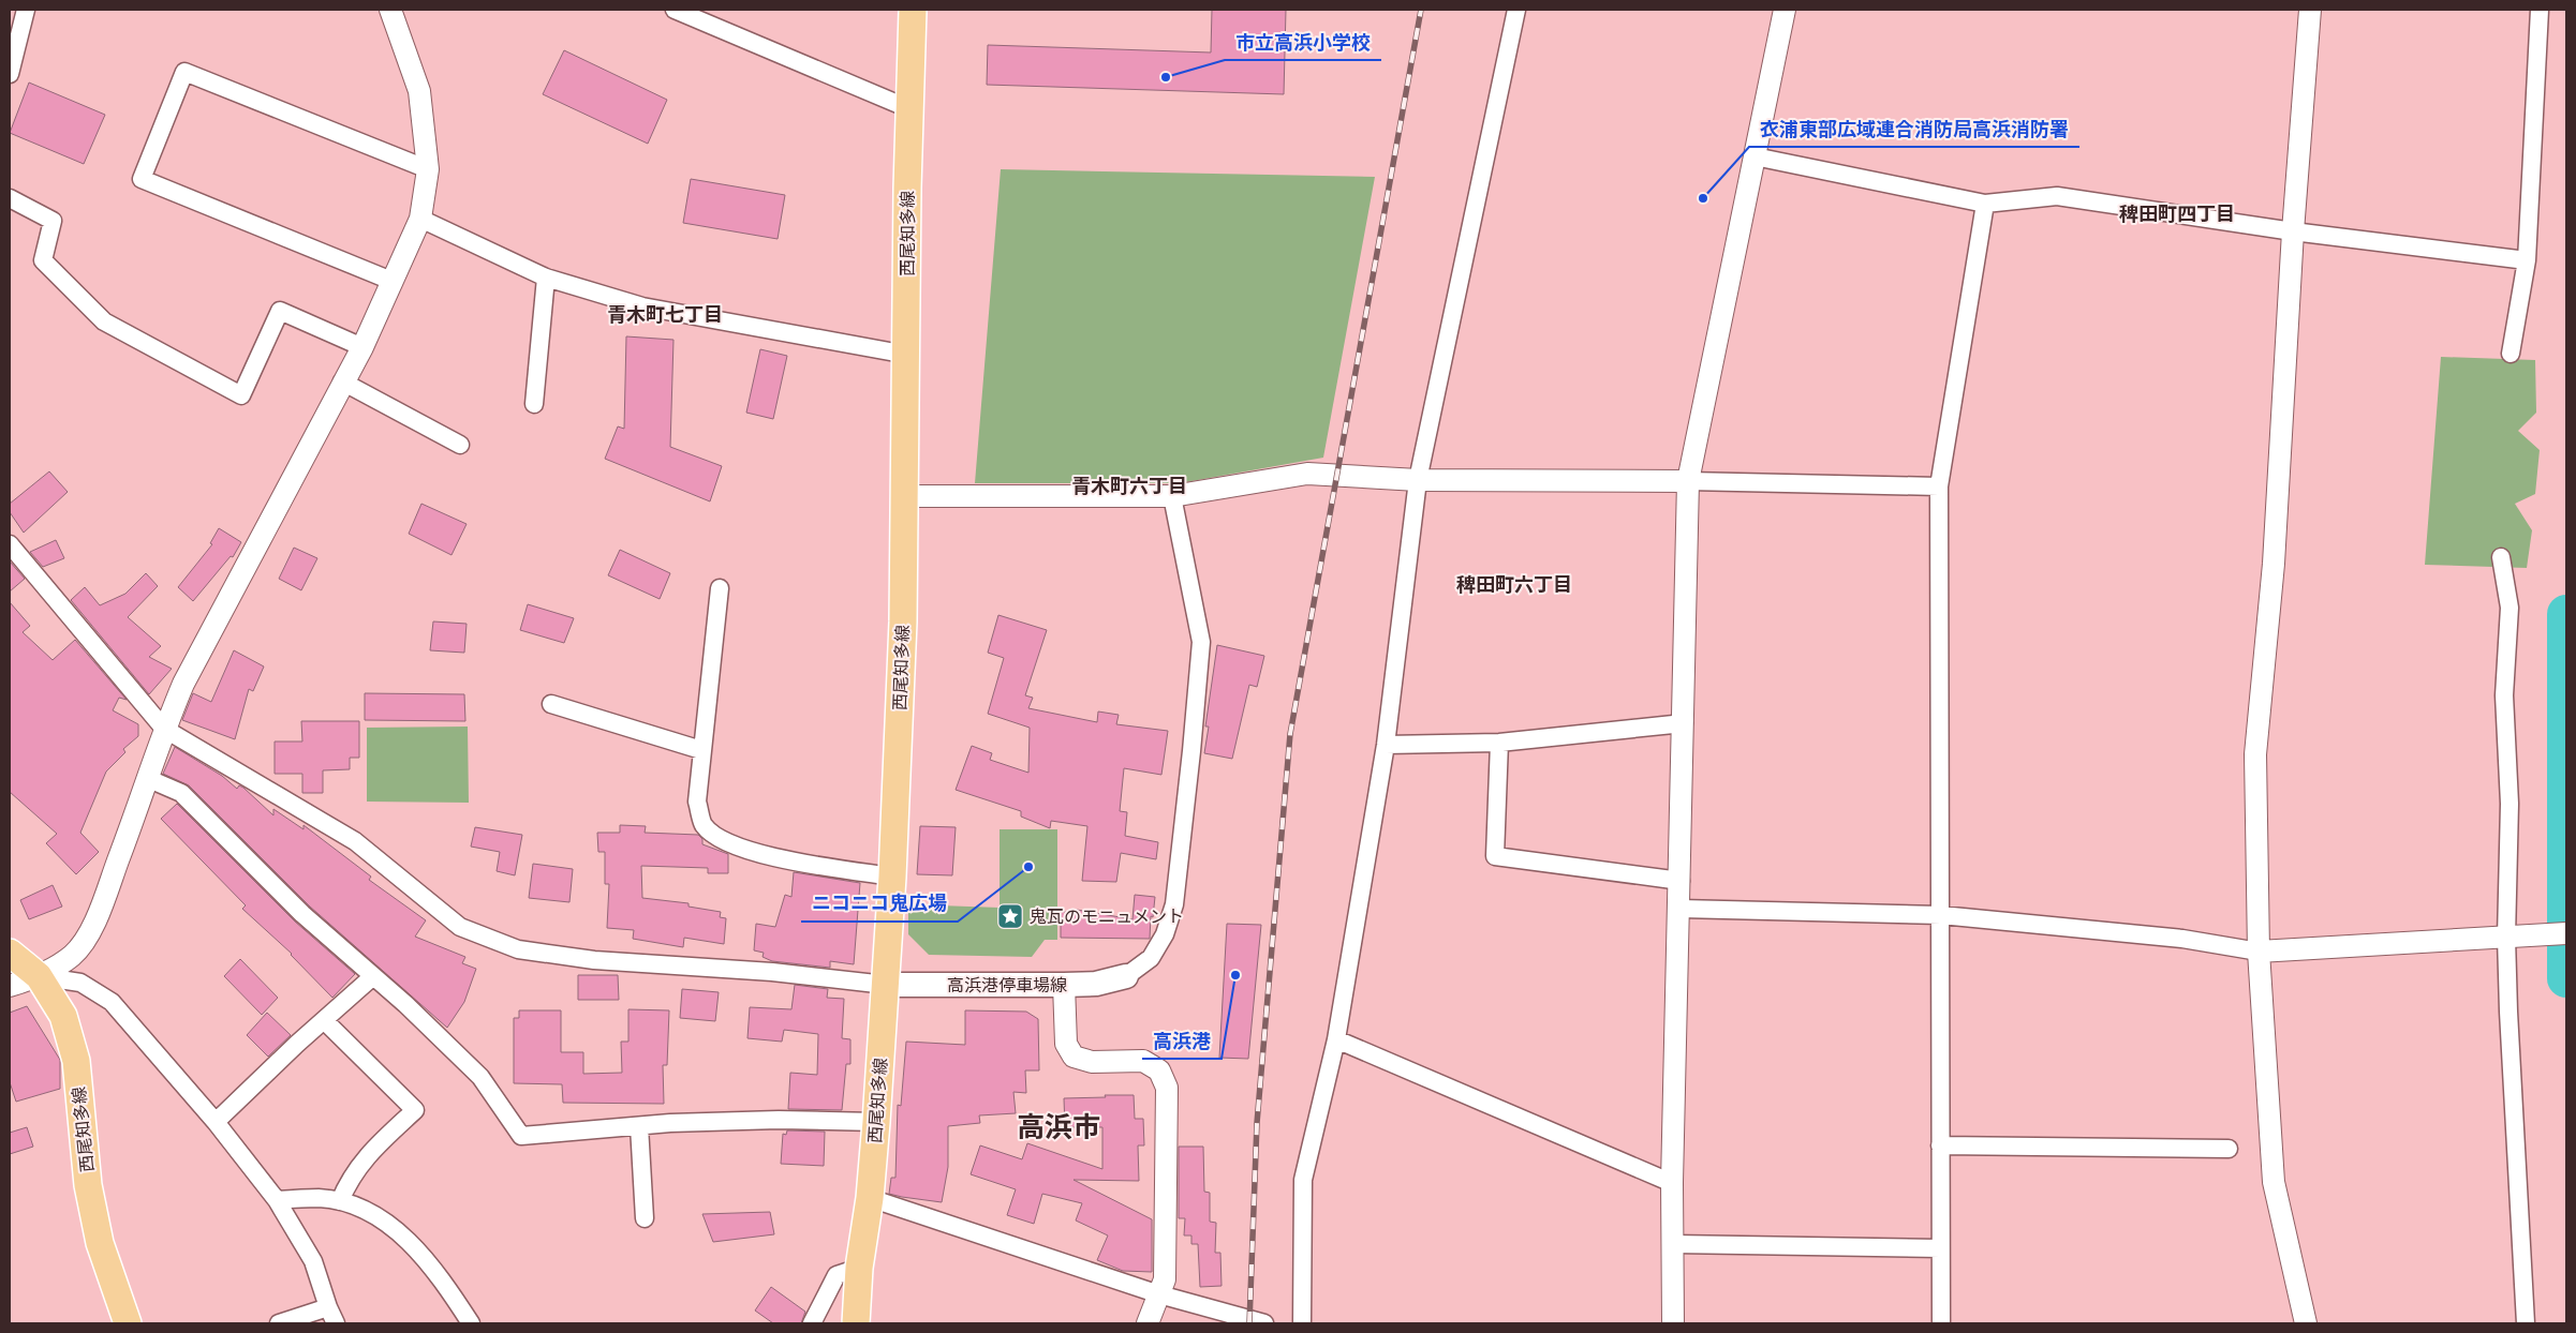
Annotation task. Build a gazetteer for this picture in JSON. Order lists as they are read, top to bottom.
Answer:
{
  "streets": {
    "main road": ["西尾知多線", "高浜港停車場線"]
  },
  "crossings": [
    ["西尾知多線", "高浜港停車場線"]
  ],
  "districts": [
    "稗田町四丁目",
    "青木町七丁目",
    "青木町六丁目",
    "稗田町六丁目",
    "高浜市"
  ],
  "places": {
    "other": [
      "市立高浜小学校",
      "衣浦東部広域連合消防局高浜消防署",
      "ニコニコ鬼広場",
      "高浜港"
    ],
    "place": ["鬼瓦のモニュメント"]
  }
}
